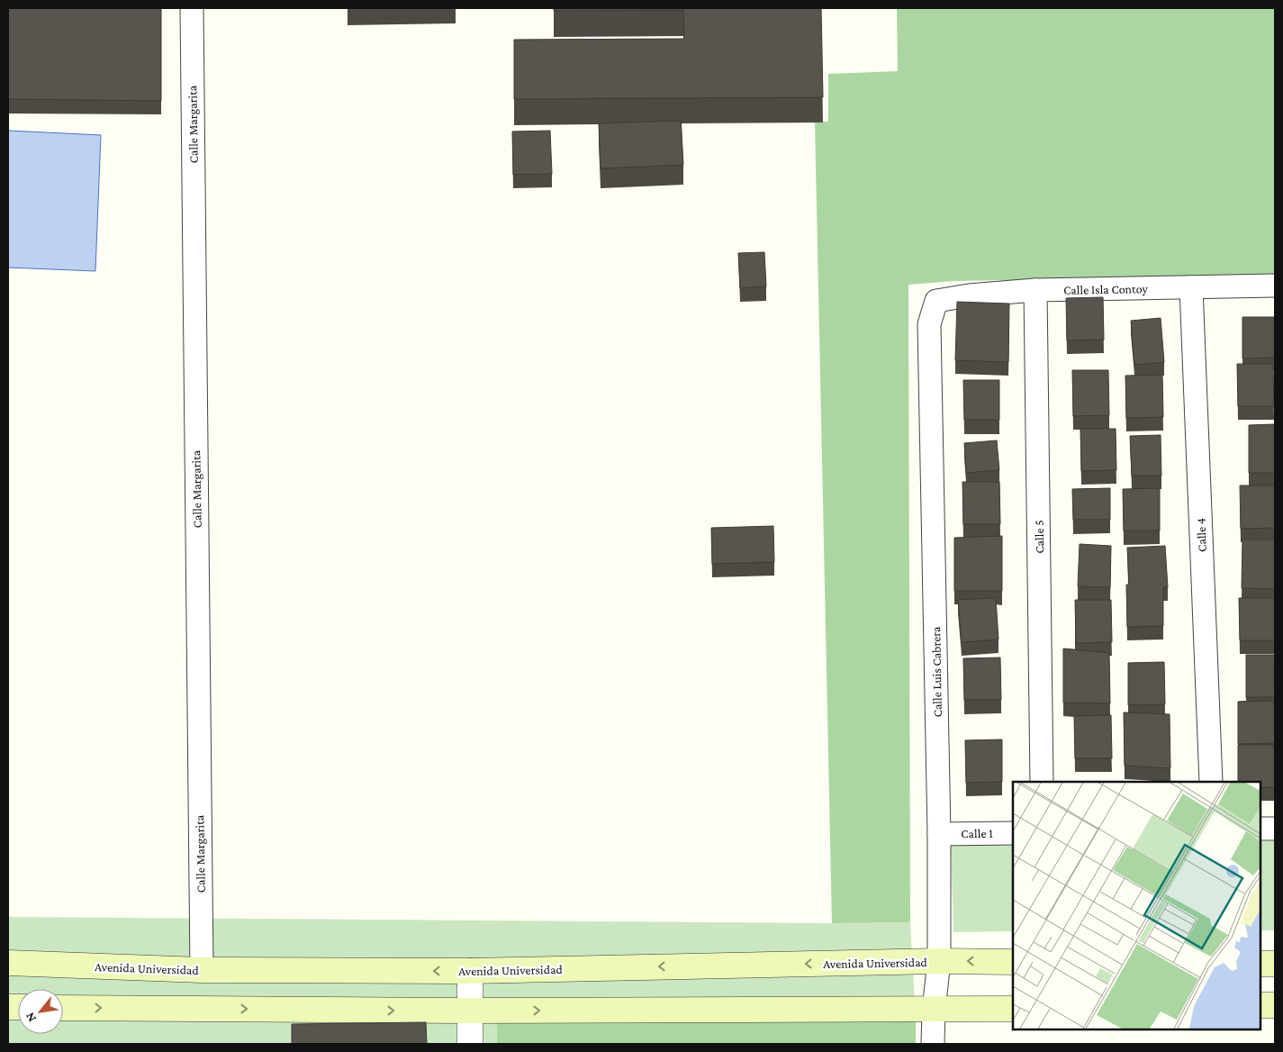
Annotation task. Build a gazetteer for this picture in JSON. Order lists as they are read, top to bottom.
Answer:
{
  "streets": {
    "main road": ["Avenida Universidad"],
    "street": [
      "Calle Margarita",
      "Calle Isla Contoy",
      "Calle 4",
      "Calle 5",
      "Calle Luis Cabrera",
      "Calle 1"
    ]
  },
  "crossings": [
    ["Calle Margarita", "Avenida Universidad"],
    ["Calle Isla Contoy", "Calle 4"],
    ["Calle Isla Contoy", "Calle 5"],
    ["Calle Isla Contoy", "Calle Luis Cabrera"],
    ["Calle Luis Cabrera", "Calle 1"],
    ["Calle Luis Cabrera", "Avenida Universidad"]
  ],
  "north": "bottom left"
}
